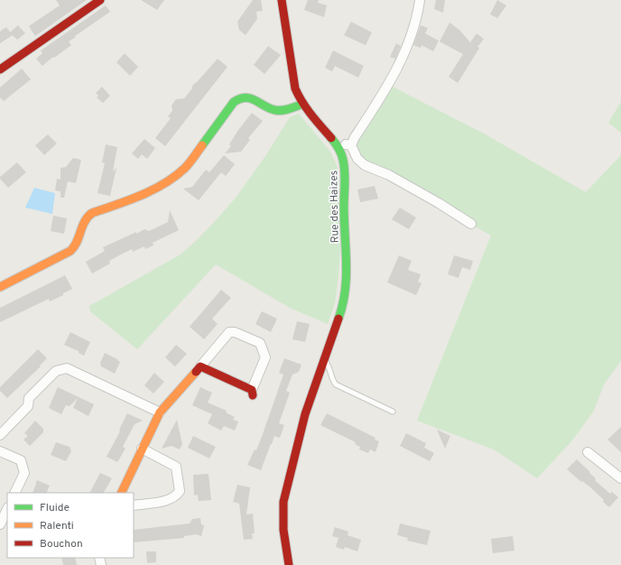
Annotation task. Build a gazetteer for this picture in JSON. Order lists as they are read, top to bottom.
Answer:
{
  "streets": {
    "street": ["Rue des Haizes"]
  },
  "legend": ["Fluide", "Ralenti", "Bouchon"]
}
